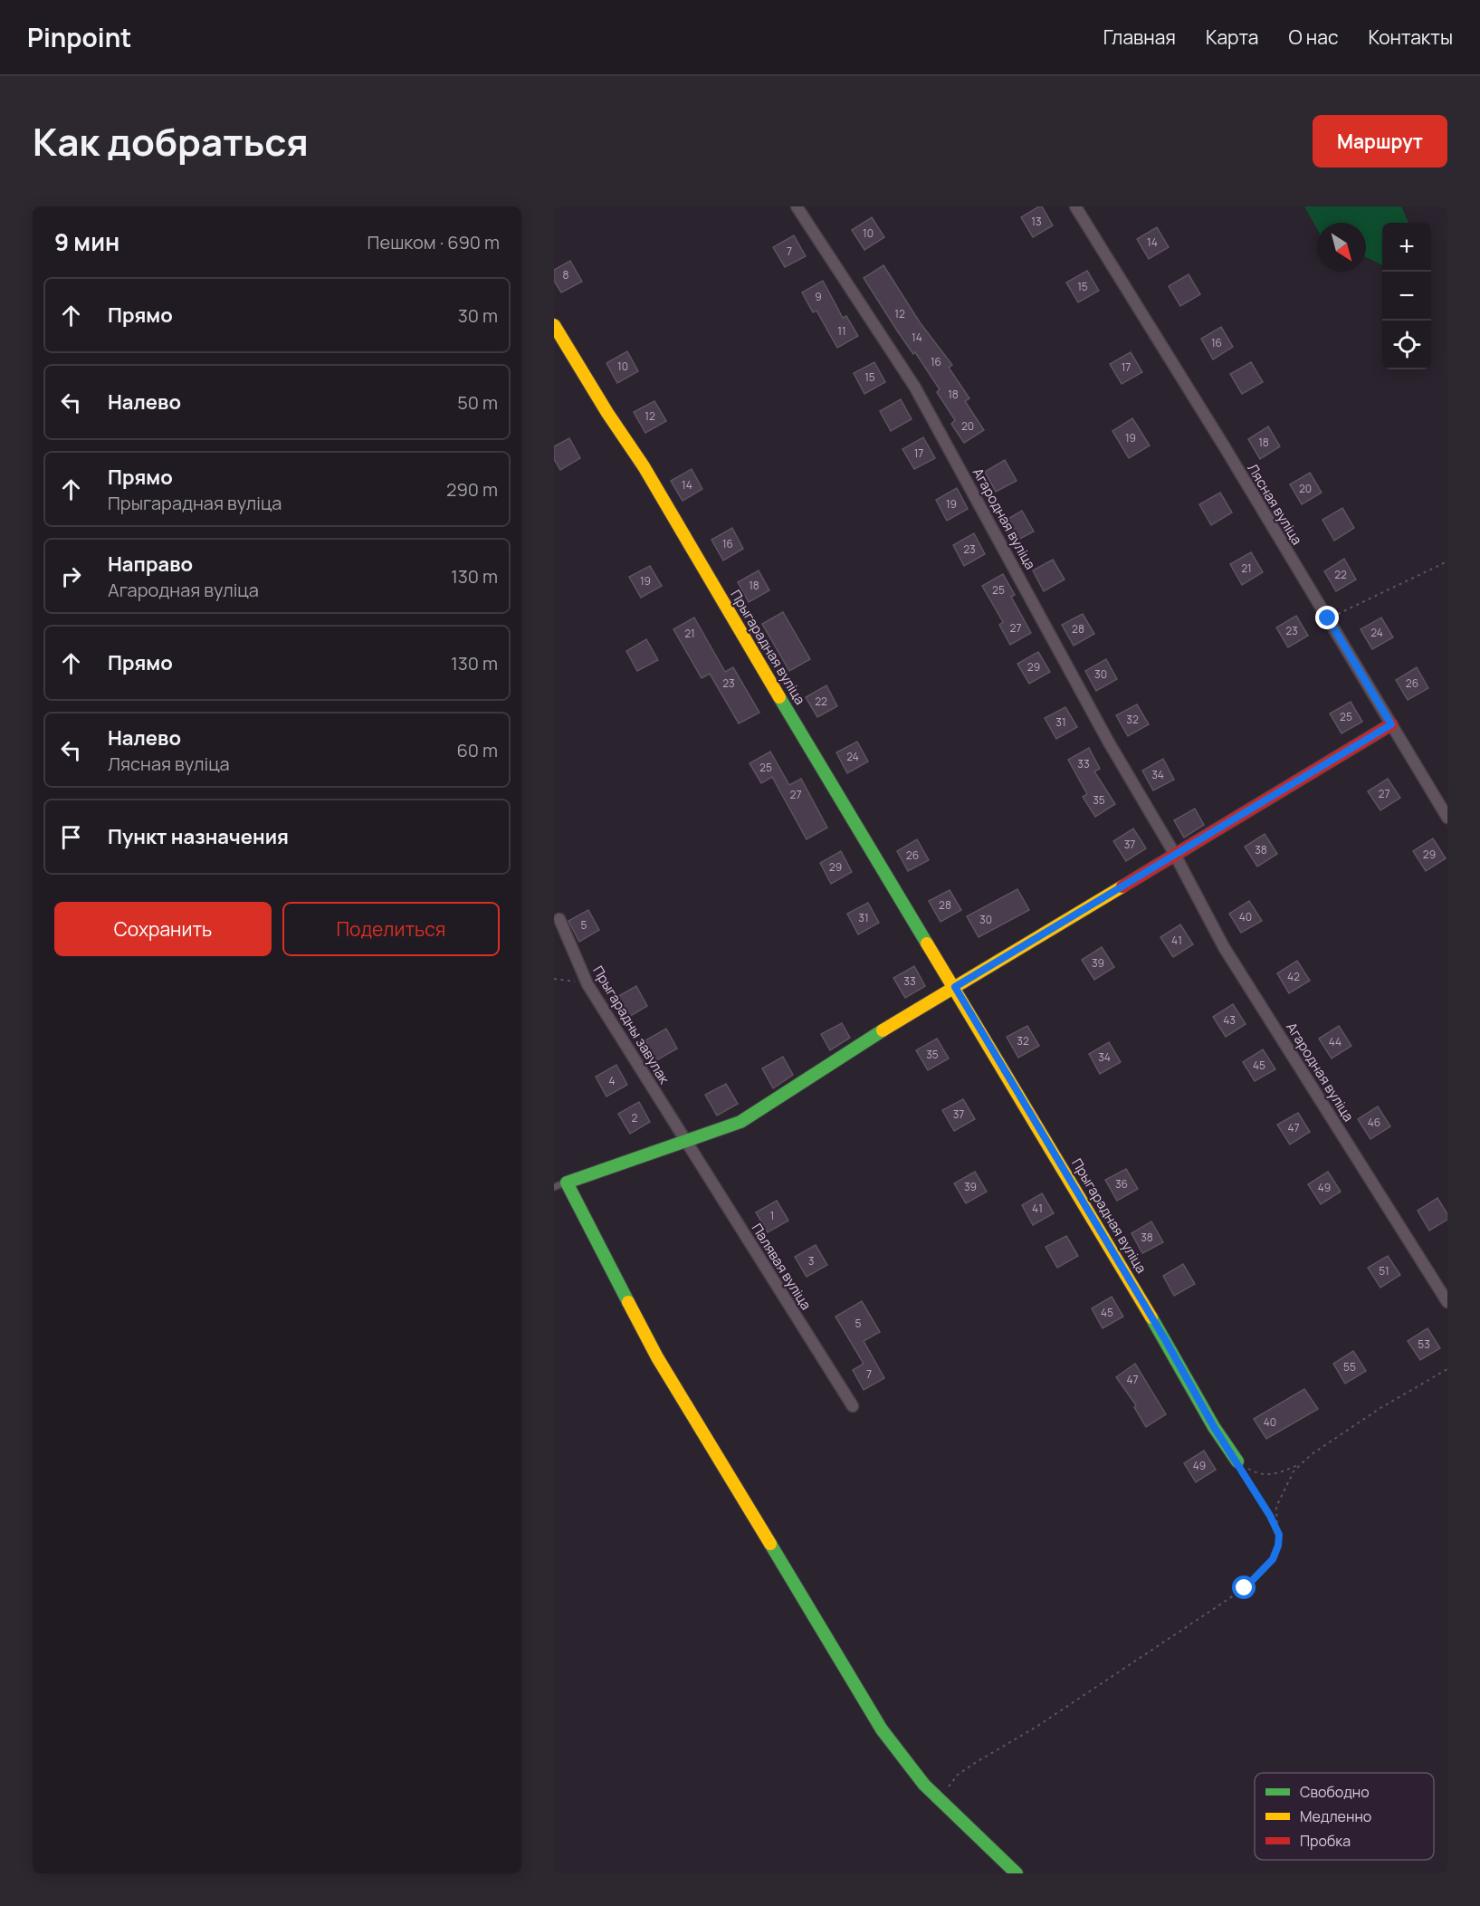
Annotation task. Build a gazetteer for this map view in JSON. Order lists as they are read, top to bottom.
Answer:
{
  "streets": {
    "street": [
      "Лясная вуліца",
      "Агародная вуліца",
      "Прыгарадная вуліца",
      "Прыгарадны завулак",
      "Палявая вуліца"
    ]
  },
  "crossings": [
    ["Прыгарадны завулак", "Палявая вуліца"]
  ],
  "house_numbers": [
    "13",
    "10",
    "14",
    "7",
    "8",
    "15",
    "9",
    "12",
    "11",
    "14",
    "16",
    "16",
    "10",
    "17",
    "15",
    "18",
    "12",
    "20",
    "19",
    "18",
    "17",
    "14",
    "20",
    "19",
    "16",
    "23",
    "21",
    "22",
    "19",
    "18",
    "25",
    "27",
    "28",
    "23",
    "24",
    "21",
    "29",
    "30",
    "23",
    "26",
    "22",
    "25",
    "32",
    "31",
    "24",
    "33",
    "25",
    "34",
    "27",
    "27",
    "35",
    "37",
    "38",
    "29",
    "26",
    "29",
    "28",
    "40",
    "31",
    "30",
    "5",
    "41",
    "39",
    "42",
    "33",
    "43",
    "32",
    "44",
    "35",
    "34",
    "45",
    "4",
    "37",
    "2",
    "46",
    "47",
    "36",
    "39",
    "49",
    "41",
    "1",
    "38",
    "3",
    "51",
    "45",
    "5",
    "53",
    "55",
    "7",
    "47",
    "40",
    "49"
  ],
  "legend": ["Свободно", "Медленно", "Пробка"],
  "north": "bottom right",
  "page": {
    "header": "Pinpoint",
    "nav": [
      "Главная",
      "Карта",
      "О нас",
      "Контакты"
    ],
    "title": "Как добраться",
    "buttons": [
      "Маршрут",
      ["Сохранить", "Поделиться"]
    ],
    "heading": ["9 мин", "Пешком · 690 m"],
    "map_buttons": ["+", "−"],
    "list": [
      ["Прямо", "30 m"],
      ["Налево", "50 m"],
      ["Прямо", "Прыгарадная вуліца", "290 m"],
      ["Направо", "Агародная вуліца", "130 m"],
      ["Прямо", "130 m"],
      ["Налево", "Лясная вуліца", "60 m"],
      "Пункт назначения"
    ]
  }
}
